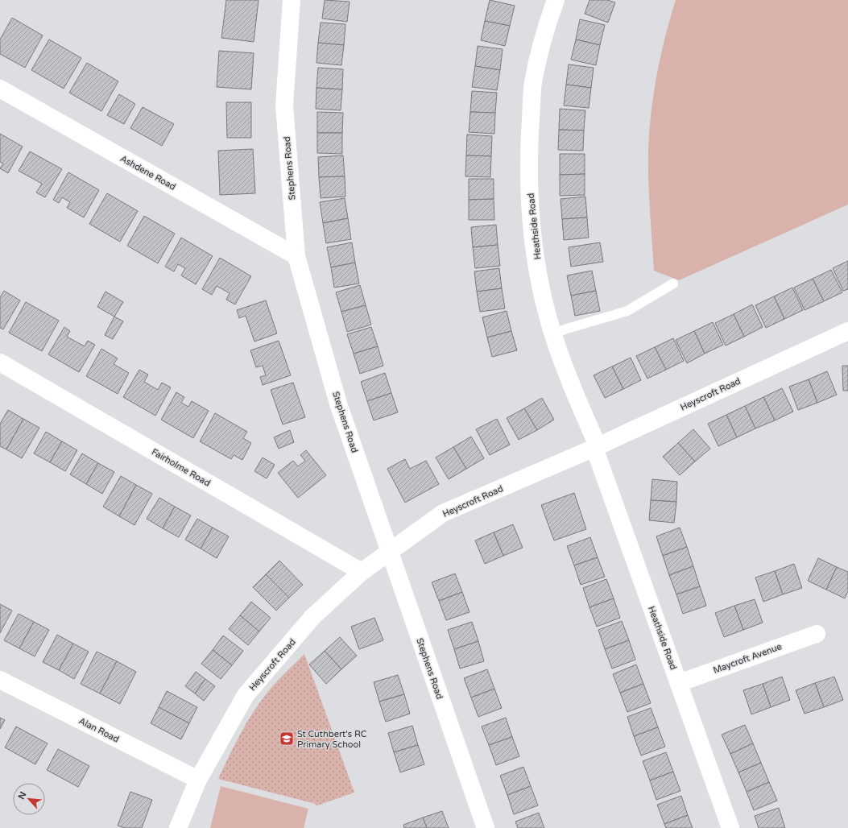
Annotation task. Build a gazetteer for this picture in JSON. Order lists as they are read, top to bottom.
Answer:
{
  "streets": {
    "street": [
      "Stephens Road",
      "Ashdene Road",
      "Heathside Road",
      "Heyscroft Road",
      "Fairholme Road",
      "Maycroft Avenue",
      "Alan Road"
    ]
  },
  "crossings": [
    ["Stephens Road", "Ashdene Road"],
    ["Stephens Road", "Heyscroft Road"],
    ["Heathside Road", "Heyscroft Road"],
    ["Heathside Road", "Maycroft Avenue"],
    ["Heyscroft Road", "Fairholme Road"],
    ["Heyscroft Road", "Alan Road"]
  ],
  "places": {
    "school or university": ["St Cuthbert's RC Primary School"]
  },
  "north": "top left"
}
